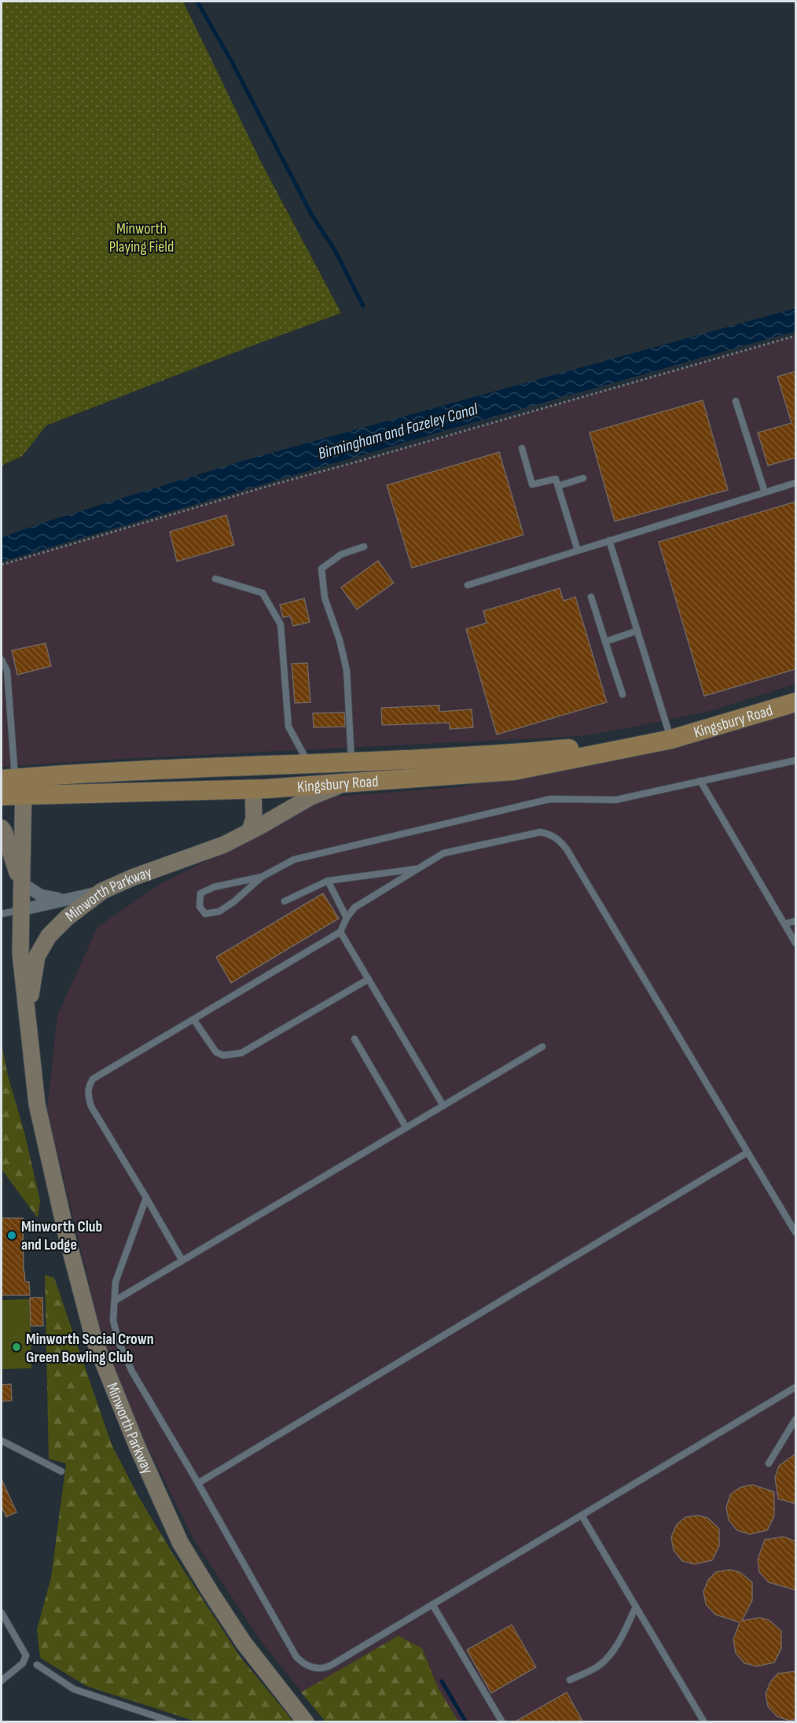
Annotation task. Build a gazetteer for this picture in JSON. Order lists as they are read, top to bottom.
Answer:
{
  "streets": {
    "main road": ["Kingsbury Road"],
    "street": ["Minworth Parkway"]
  },
  "crossings": [
    ["Kingsbury Road", "Minworth Parkway"]
  ],
  "water": ["Birmingham and Fazeley Canal"],
  "parks": ["Minworth Playing Field"],
  "places": ["Minworth Club and Lodge", "Minworth Social Crown Green Bowling Club"]
}
